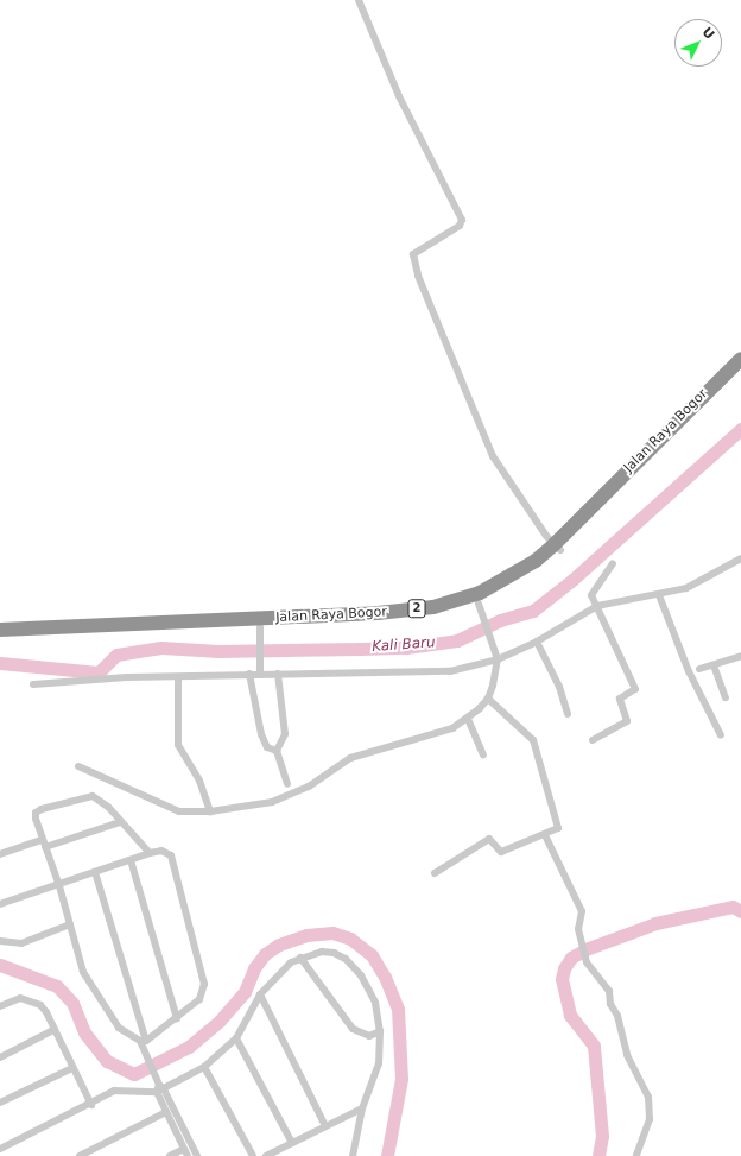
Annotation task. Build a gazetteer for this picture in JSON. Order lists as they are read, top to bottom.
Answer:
{
  "streets": {
    "highway": ["Jalan Raya Bogor", "2"]
  },
  "water": ["Kali Baru"],
  "north": "top right"
}
